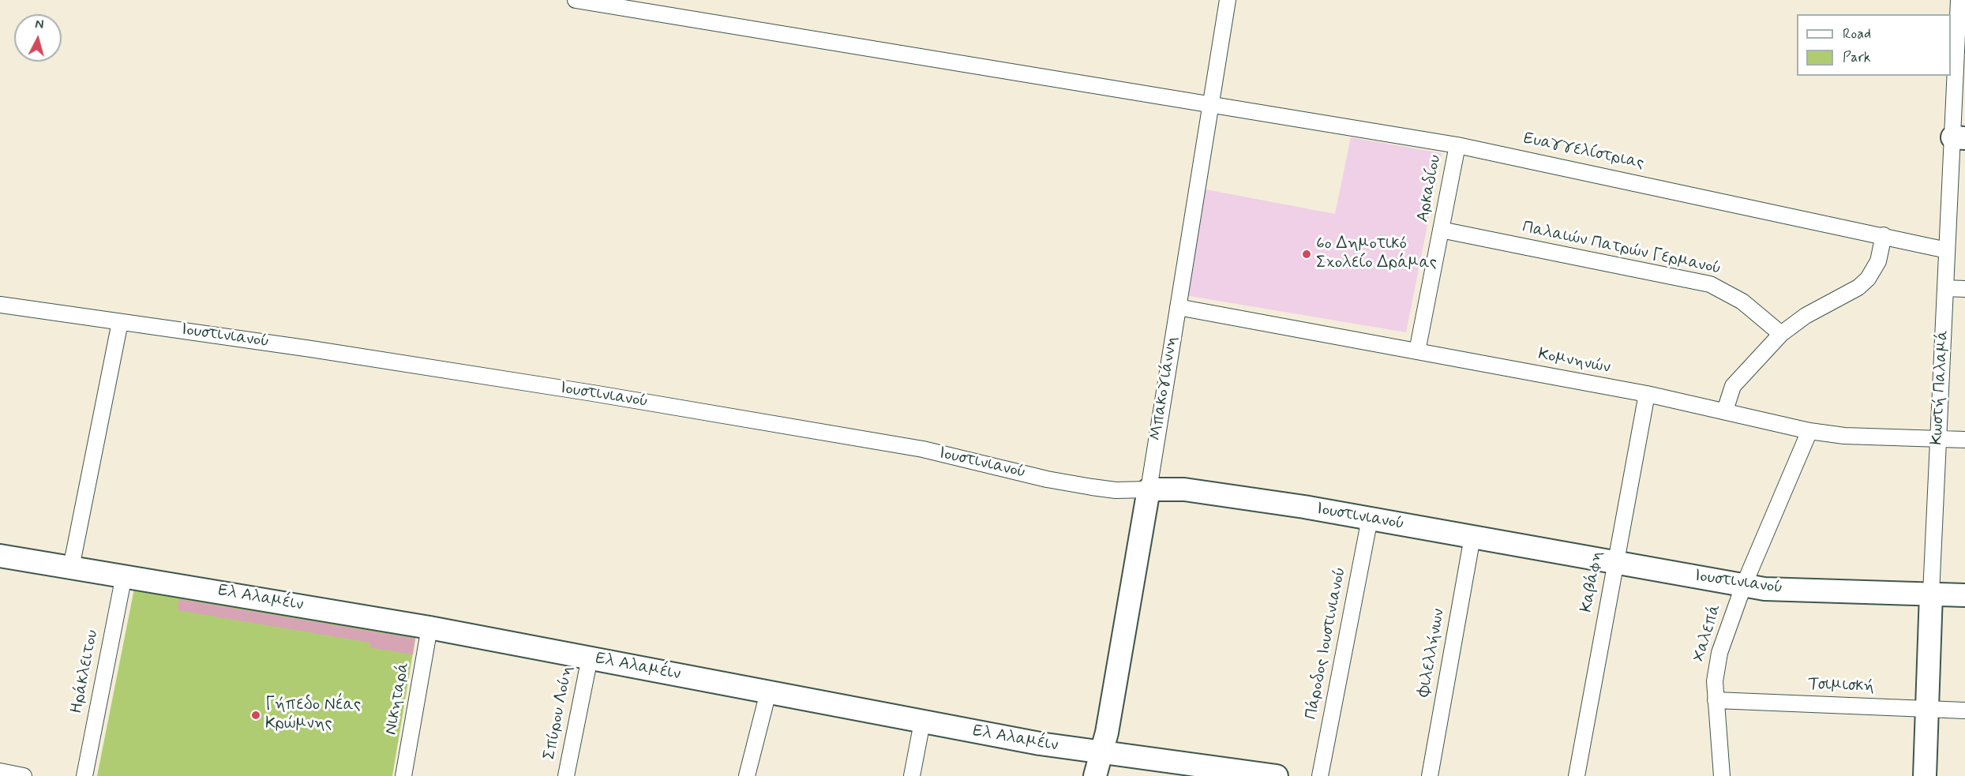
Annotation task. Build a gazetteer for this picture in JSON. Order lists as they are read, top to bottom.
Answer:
{
  "streets": {
    "street": [
      "Ευαγγελίστριας",
      "Αρκαδίου",
      "Παλαιών Πατρών Γερμανού",
      "Ιουστινιανού",
      "Κομνηνών",
      "Κωστή Παλαμά",
      "Μπακογιάννη",
      "Καβάφη",
      "Ελ Αλαμέιν",
      "Χαλεπά",
      "Πάροδος Ιουστινιανού",
      "Φιλελλήνων",
      "Ηράκλειτου",
      "Τσιμισκή",
      "Νικηταρά",
      "Σπύρου Λούη"
    ]
  },
  "crossings": [
    ["Ευαγγελίστριας", "Αρκαδίου"],
    ["Ευαγγελίστριας", "Κωστή Παλαμά"],
    ["Ευαγγελίστριας", "Μπακογιάννη"],
    ["Αρκαδίου", "Παλαιών Πατρών Γερμανού"],
    ["Αρκαδίου", "Κομνηνών"],
    ["Ιουστινιανού", "Κωστή Παλαμά"],
    ["Ιουστινιανού", "Μπακογιάννη"],
    ["Ιουστινιανού", "Καβάφη"],
    ["Ιουστινιανού", "Χαλεπά"],
    ["Ιουστινιανού", "Πάροδος Ιουστινιανού"],
    ["Ιουστινιανού", "Φιλελλήνων"],
    ["Κομνηνών", "Κωστή Παλαμά"],
    ["Κομνηνών", "Μπακογιάννη"],
    ["Κομνηνών", "Καβάφη"],
    ["Κομνηνών", "Χαλεπά"],
    ["Κωστή Παλαμά", "Τσιμισκή"],
    ["Μπακογιάννη", "Ελ Αλαμέιν"],
    ["Ελ Αλαμέιν", "Ηράκλειτου"],
    ["Ελ Αλαμέιν", "Νικηταρά"],
    ["Ελ Αλαμέιν", "Σπύρου Λούη"],
    ["Χαλεπά", "Τσιμισκή"]
  ],
  "places": ["6o Δημοτικό Σχολείο Δράμας", "Γήπεδο Νέας Κρώμνης"],
  "legend": ["Road", "Park"],
  "north": "top"
}
